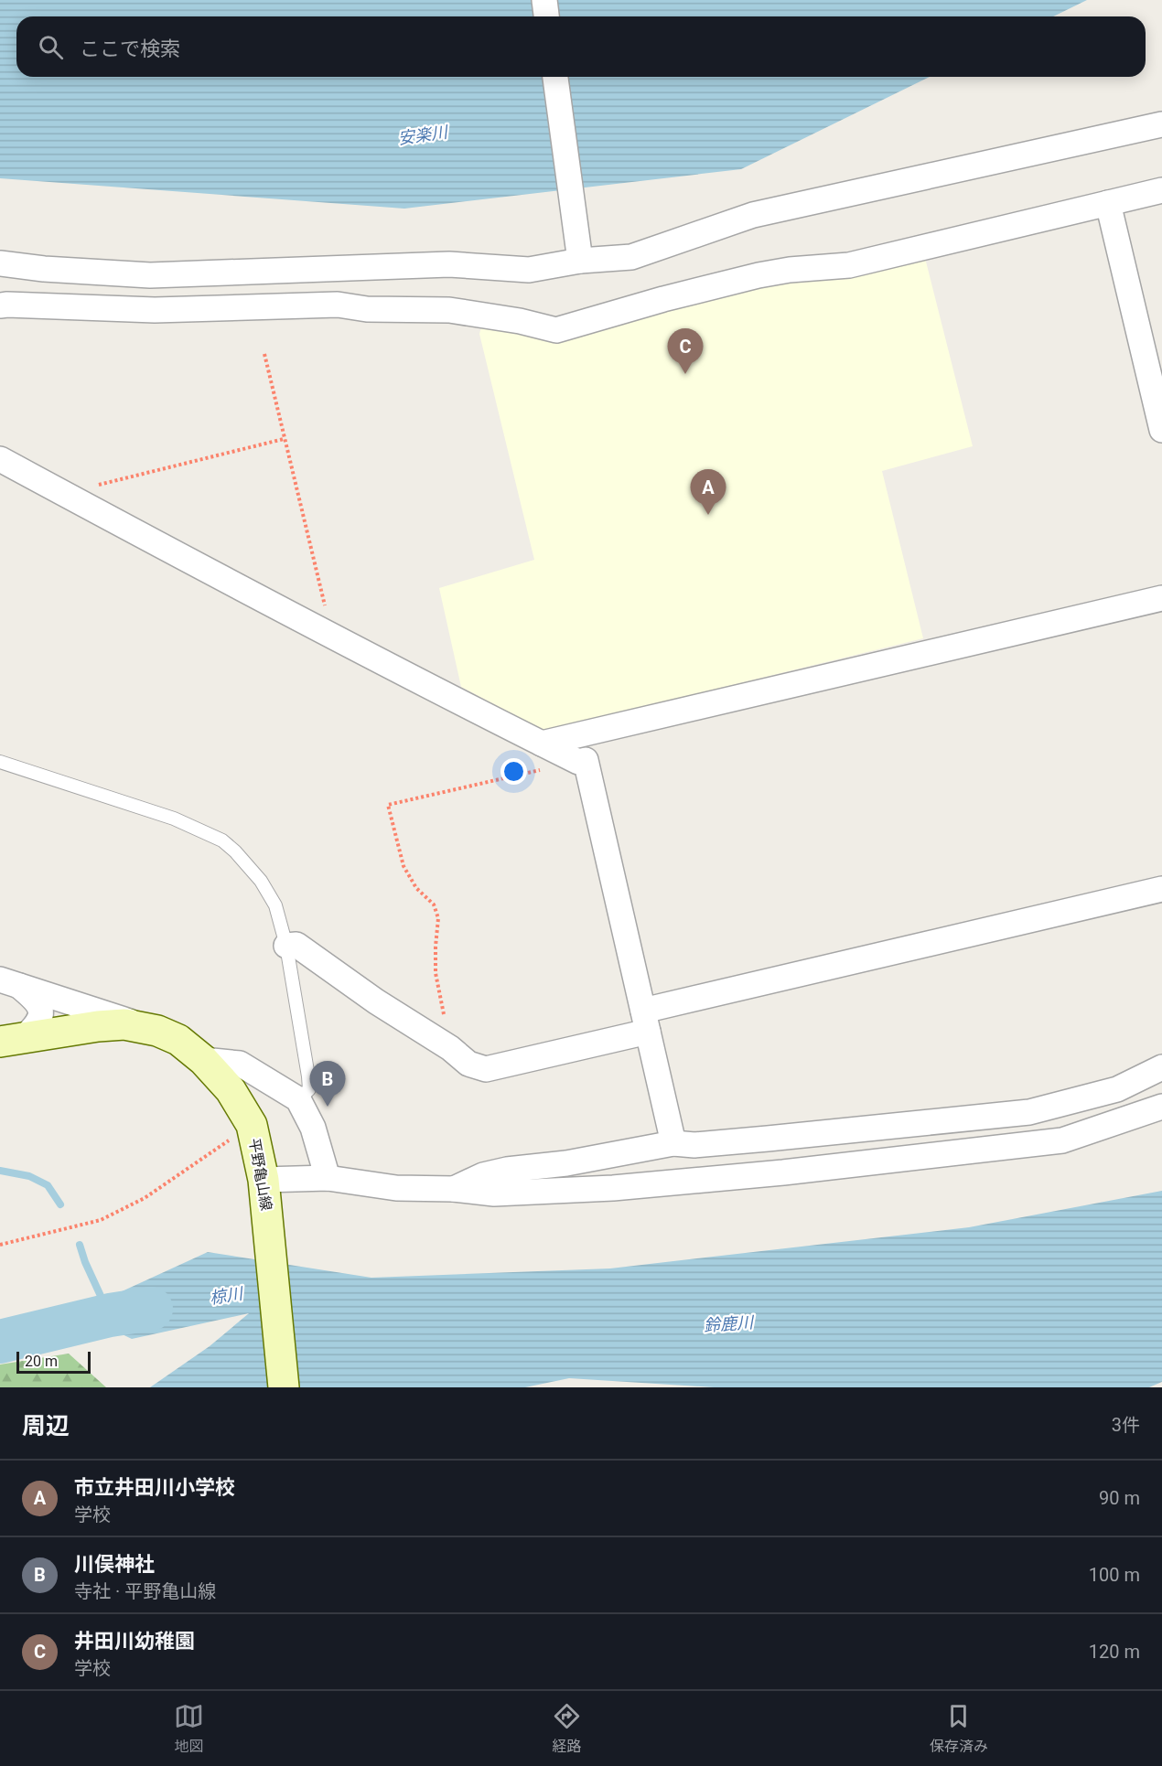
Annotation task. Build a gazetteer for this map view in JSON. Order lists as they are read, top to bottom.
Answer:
{
  "streets": {
    "main road": ["平野亀山線"]
  },
  "water": ["安楽川", "椋川", "鈴鹿川"],
  "scale_bar": "20 m",
  "page": {
    "search": "ここで検索",
    "pins": ["C", "A", "B"],
    "scale": "20 m",
    "heading": ["周辺", "3件"],
    "list": [
      {
        "mark": "A",
        "name": "市立井田川小学校",
        "note": "学校",
        "value": "90 m"
      },
      {
        "mark": "B",
        "name": "川俣神社",
        "note": "寺社 · 平野亀山線",
        "value": "100 m"
      },
      {
        "mark": "C",
        "name": "井田川幼稚園",
        "note": "学校",
        "value": "120 m"
      }
    ],
    "nav": ["地図", "経路", "保存済み"]
  }
}
